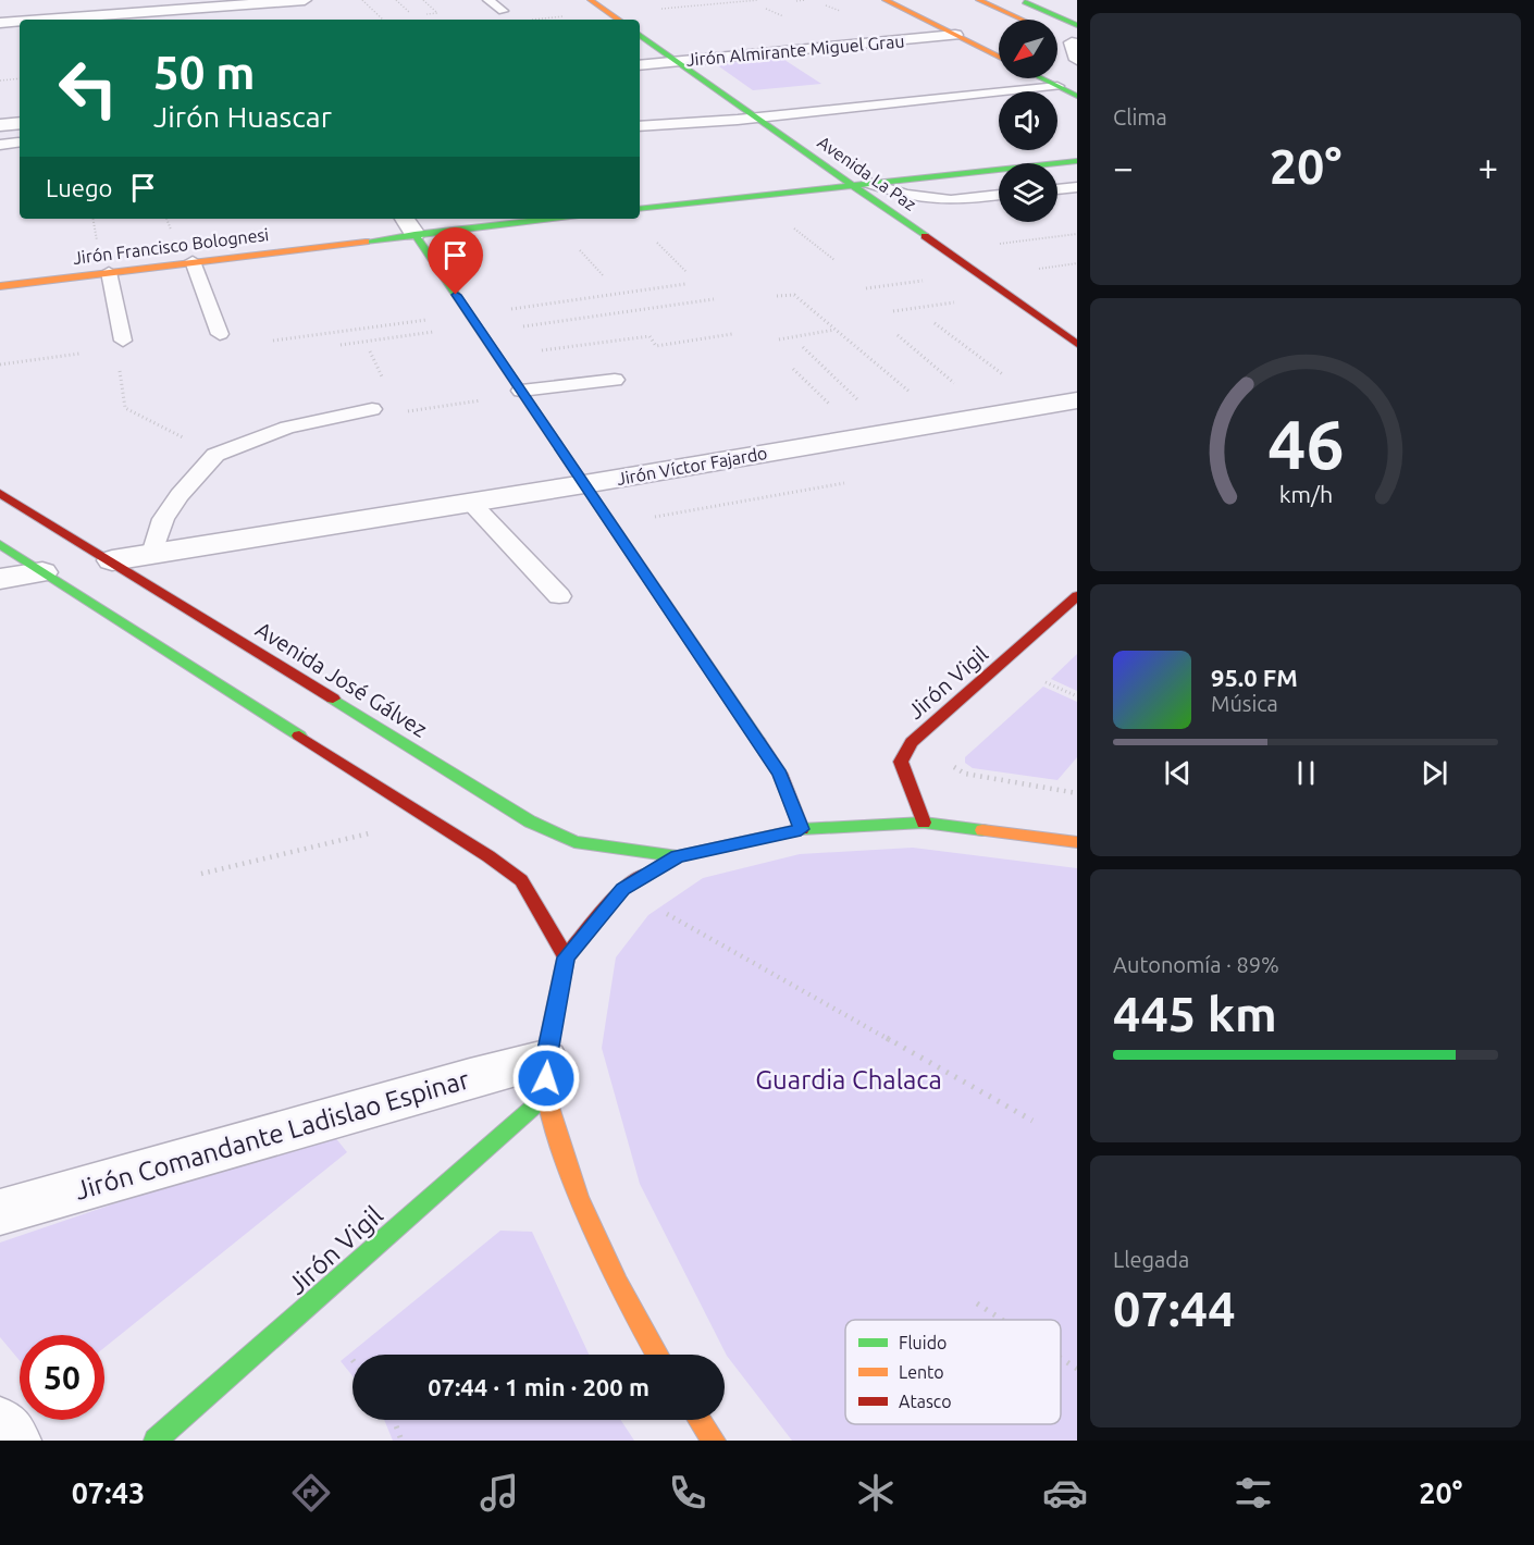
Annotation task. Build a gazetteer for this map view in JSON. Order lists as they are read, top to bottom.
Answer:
{
  "streets": {
    "main road": [
      "Avenida La Paz",
      "Jirón Francisco Bolognesi",
      "Avenida José Gálvez",
      "Jirón Vigil"
    ],
    "street": ["Jirón Almirante Miguel Grau", "Jirón Víctor Fajardo", "Jirón Comandante Ladislao Espinar"]
  },
  "crossings": [
    ["Jirón Almirante Miguel Grau", "Avenida La Paz"],
    ["Jirón Víctor Fajardo", "Avenida José Gálvez"],
    ["Jirón Vigil", "Jirón Comandante Ladislao Espinar"]
  ],
  "parks": ["Guardia Chalaca"],
  "legend": ["Fluido", "Lento", "Atasco"],
  "north": "bottom left",
  "page": {
    "tile": [
      "Clima",
      ["Autonomía · 89%", "445 km"],
      ["Llegada", "07:44"]
    ],
    "turn": ["50 m", "Jirón Huascar"],
    "heat": ["−", "20°", "+"],
    "then": "Luego",
    "song": ["95.0 FM", "Música"],
    "limit": "50",
    "trip": "07:44 · 1 min · 200 m",
    "tabs": ["07:43", "20°"],
    "gauge": ["46", "km/h"]
  }
}
